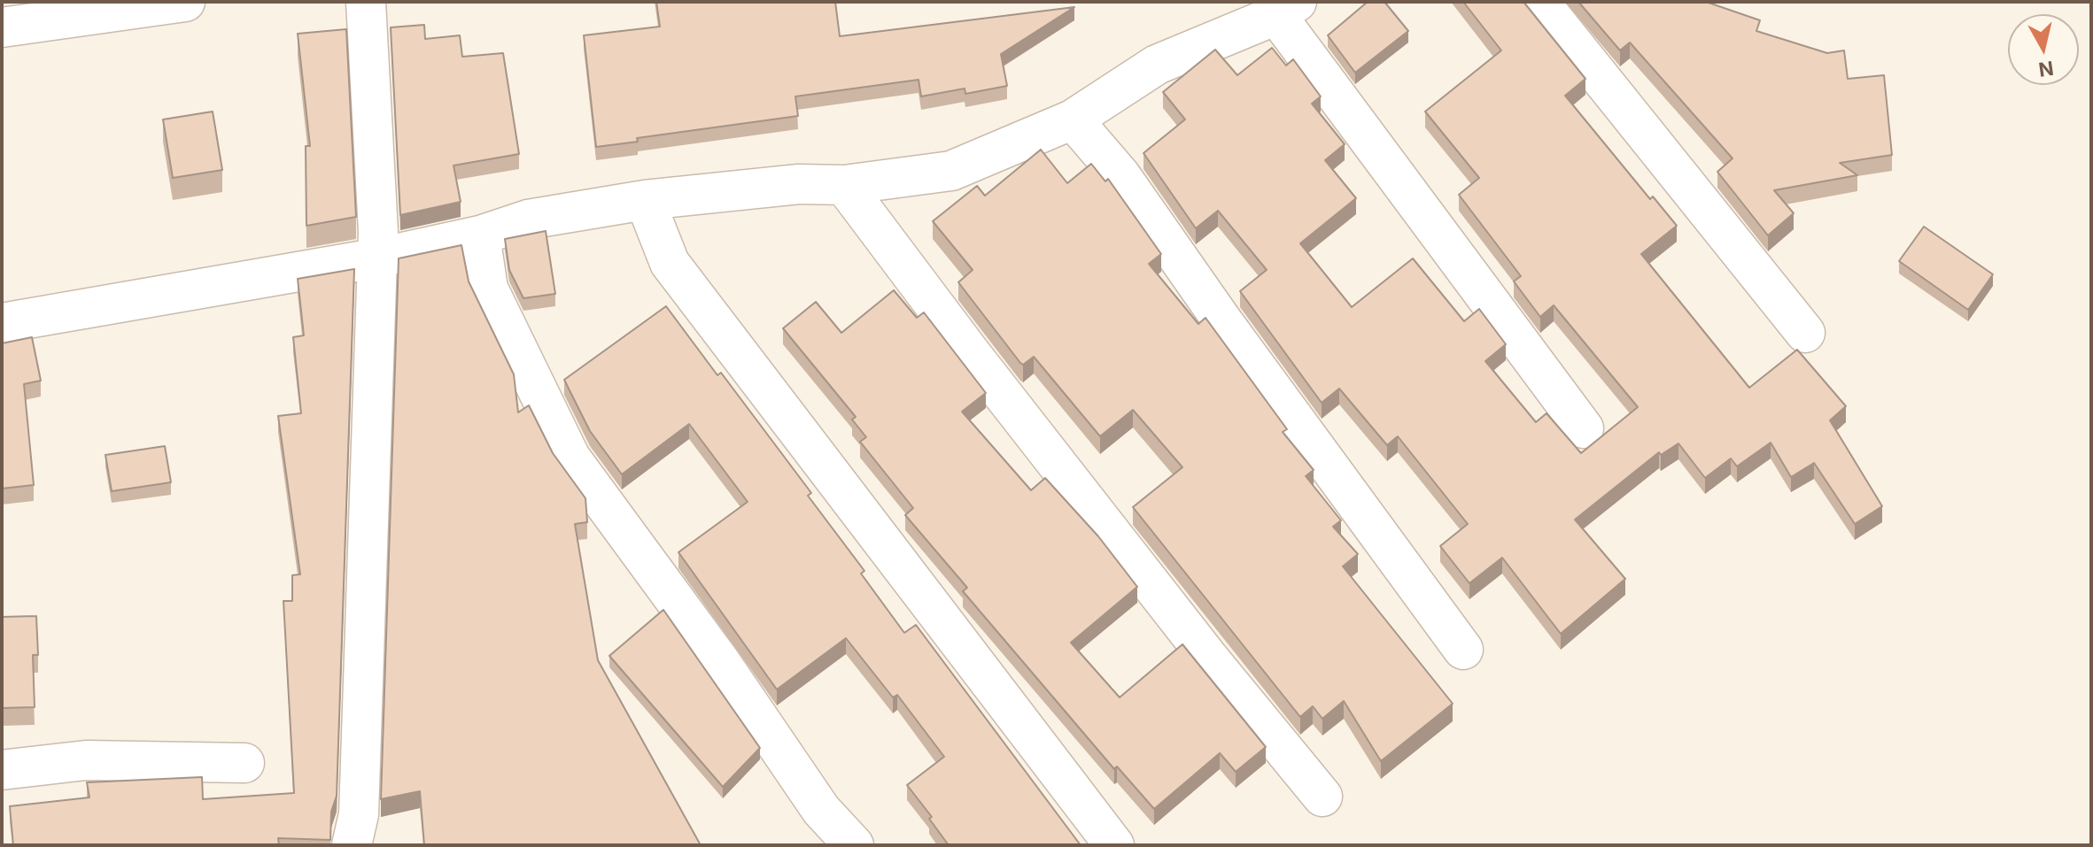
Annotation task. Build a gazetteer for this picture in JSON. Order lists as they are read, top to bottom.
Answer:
{
  "north": "bottom"
}
